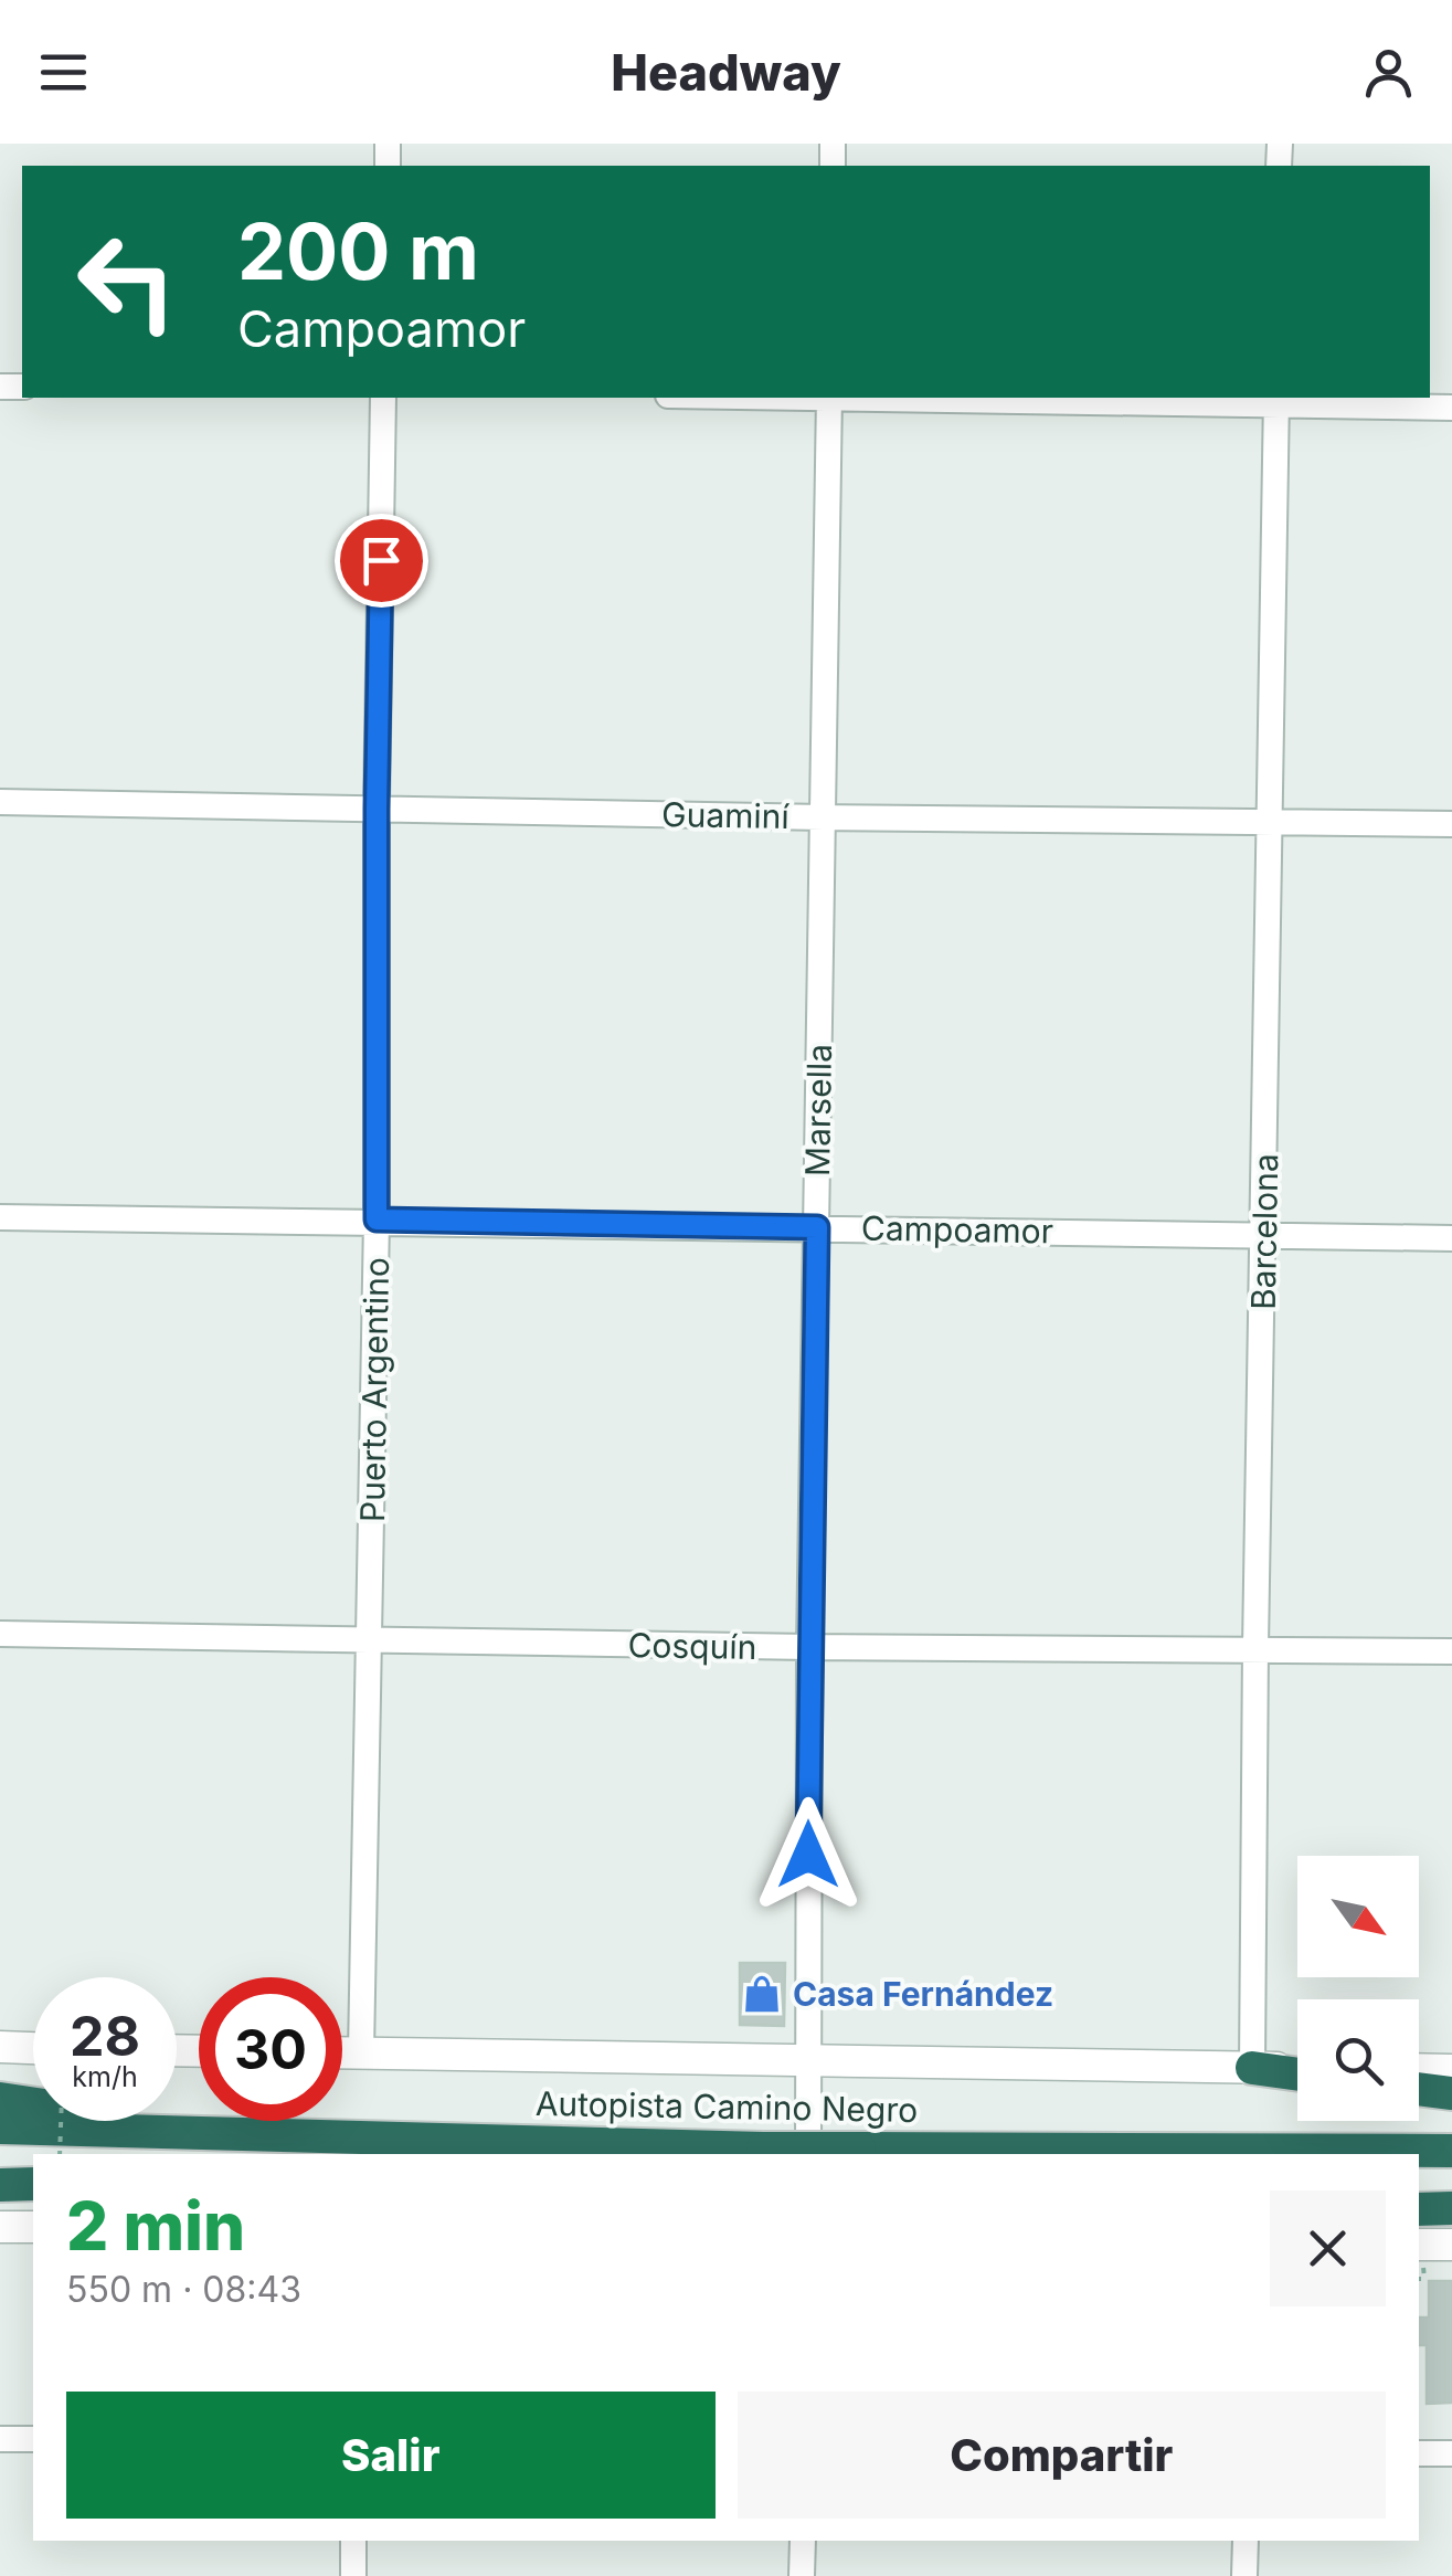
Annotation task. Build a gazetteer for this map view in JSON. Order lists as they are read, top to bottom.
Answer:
{
  "streets": {
    "highway": ["Autopista Camino Negro"],
    "street": [
      "Guaminí",
      "Marsella",
      "Campoamor",
      "Barcelona",
      "Puerto Argentino",
      "Cosquín"
    ]
  },
  "crossings": [
    ["Guaminí", "Marsella"],
    ["Guaminí", "Barcelona"],
    ["Guaminí", "Puerto Argentino"],
    ["Marsella", "Campoamor"],
    ["Marsella", "Cosquín"],
    ["Campoamor", "Barcelona"],
    ["Campoamor", "Puerto Argentino"],
    ["Barcelona", "Cosquín"],
    ["Puerto Argentino", "Cosquín"]
  ],
  "places": {
    "shop": ["Casa Fernández"]
  },
  "north": "bottom right",
  "page": {
    "header": "Headway",
    "turn": ["200 m", "Campoamor"],
    "speed": "28 km/h",
    "limit": "30",
    "heading": ["2 min", "550 m · 08:43"],
    "buttons": ["Salir", "Compartir"]
  }
}
